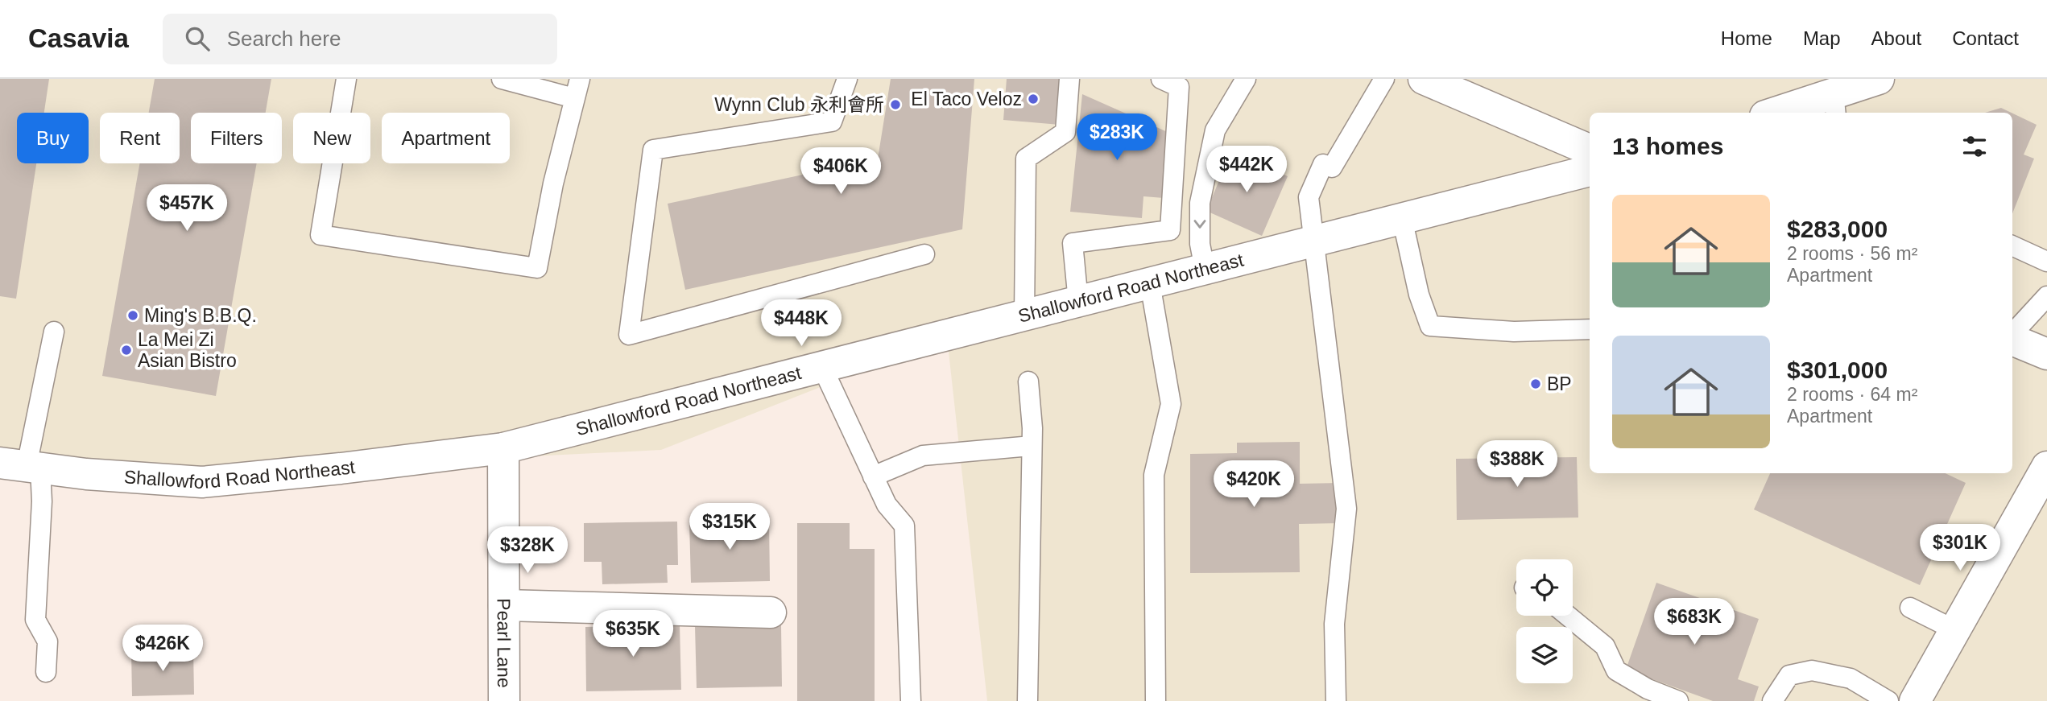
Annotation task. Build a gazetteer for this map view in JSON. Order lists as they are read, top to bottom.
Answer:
{
  "streets": {
    "street": ["Shallowford Road Northeast", "Pearl Lane"]
  },
  "crossings": [
    ["Shallowford Road Northeast", "Pearl Lane"]
  ],
  "places": [
    "El Taco Veloz",
    "Wynn Club 永利會所",
    "Ming's B.B.Q.",
    "La Mei Zi Asian Bistro",
    "BP"
  ],
  "page": {
    "header": "Casavia",
    "search": "Search here",
    "nav": [
      "Home",
      "Map",
      "About",
      "Contact"
    ],
    "chip": [
      "Buy",
      "Rent",
      "Filters",
      "New",
      "Apartment"
    ],
    "heading": "13 homes",
    "price": [
      "$283K",
      "$442K",
      "$406K",
      "$457K",
      "$448K",
      "$388K",
      "$420K",
      "$315K",
      "$301K",
      "$328K",
      "$683K",
      "$635K",
      "$426K"
    ],
    "list": [
      {
        "name": "$283,000",
        "note": "2 rooms · 56 m² · Apartment"
      },
      {
        "name": "$301,000",
        "note": "2 rooms · 64 m² · Apartment"
      }
    ]
  }
}
